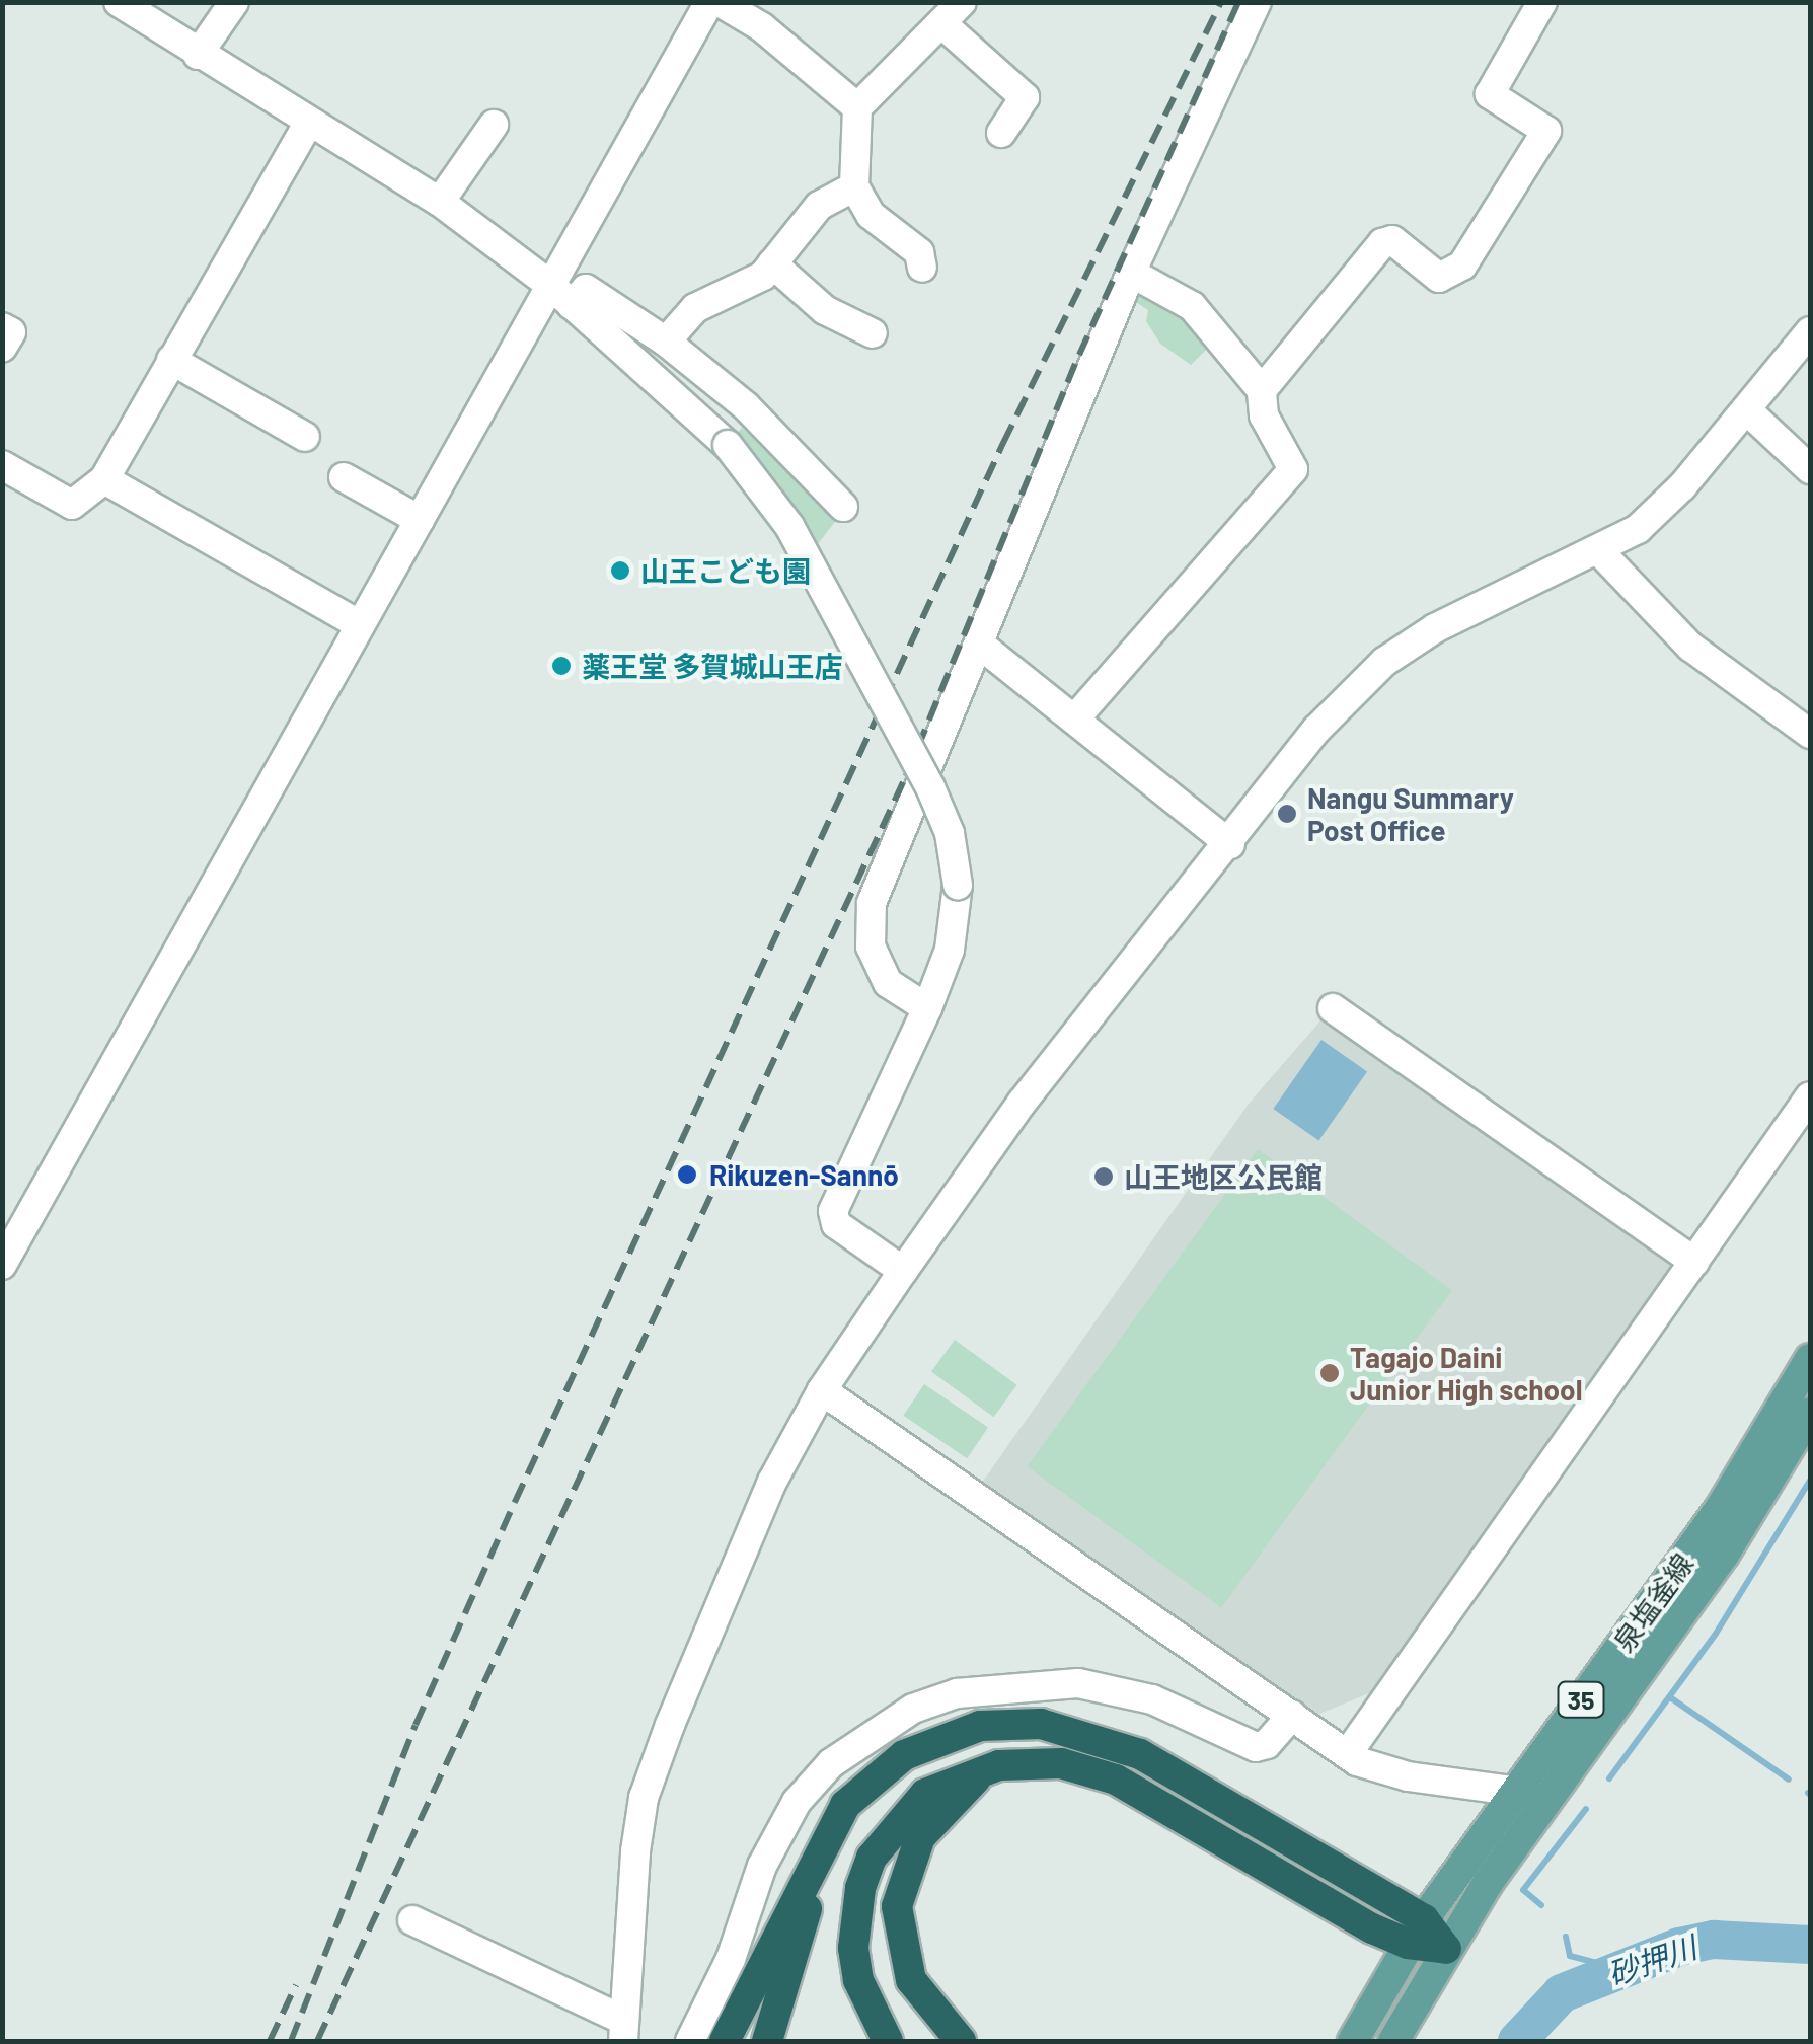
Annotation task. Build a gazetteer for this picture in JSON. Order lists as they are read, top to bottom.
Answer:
{
  "streets": {
    "main road": ["泉塩釜線", "35"]
  },
  "water": ["砂押川"],
  "places": [
    "山王こども園",
    "薬王堂 多賀城山王店",
    "Nangu Summary Post Office",
    "Rikuzen-Sannō",
    "山王地区公民館",
    "Tagajo Daini Junior High school"
  ]
}
